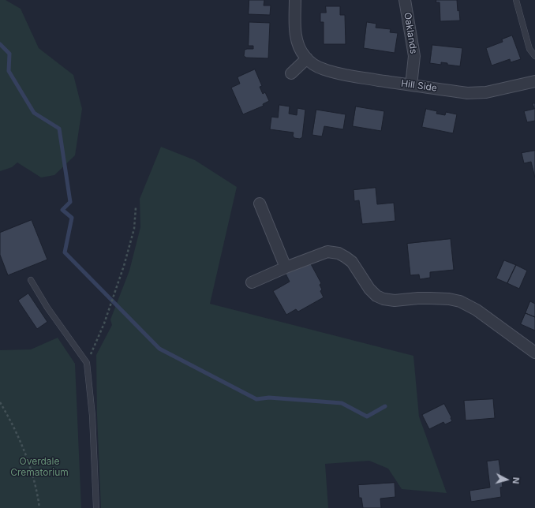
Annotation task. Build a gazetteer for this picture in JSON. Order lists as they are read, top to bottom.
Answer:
{
  "streets": {
    "street": ["Oaklands", "Hill Side"]
  },
  "crossings": [
    ["Oaklands", "Hill Side"]
  ],
  "parks": ["Overdale Crematorium"],
  "north": "right"
}
